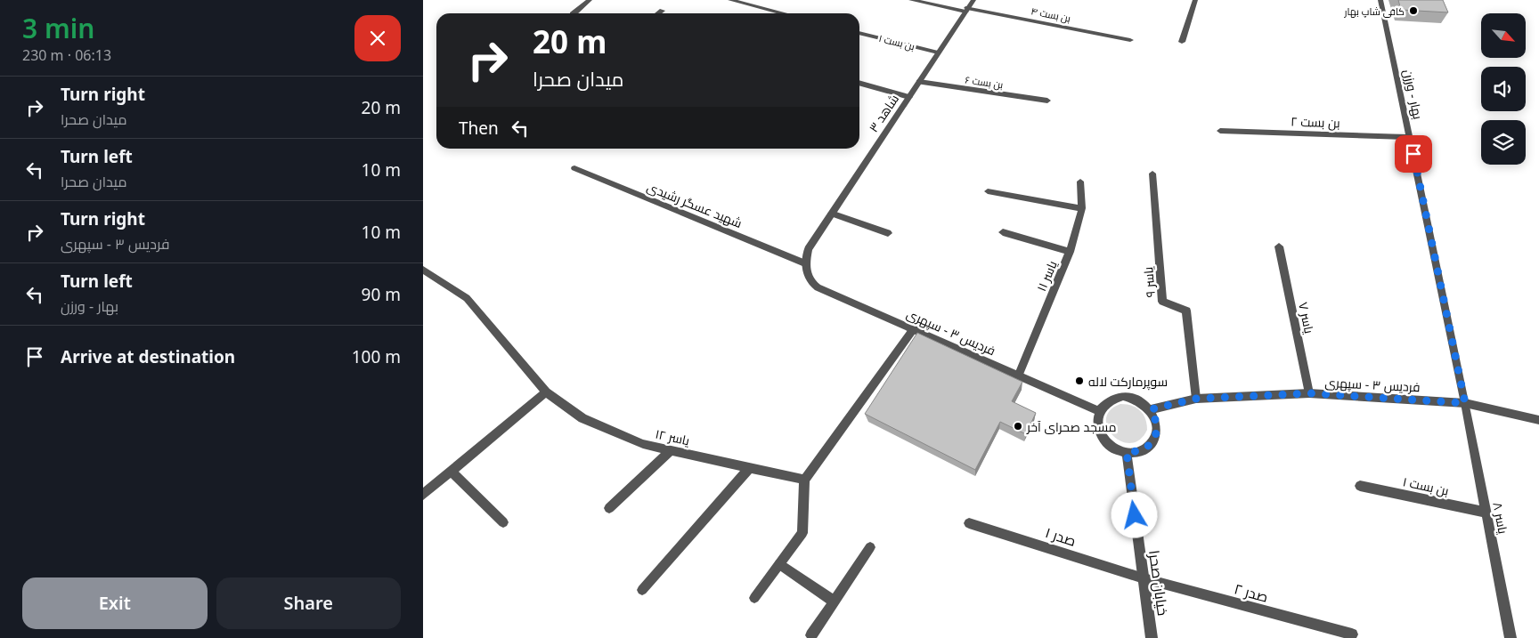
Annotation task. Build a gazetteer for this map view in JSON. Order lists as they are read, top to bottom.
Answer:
{
  "streets": {
    "street": [
      "بن بست ۴",
      "بن بست ۱",
      "بن بست ۶",
      "بهار - ورزن",
      "شاهد ۳",
      "بن بست ۲",
      "شهید عسگر رشیدی",
      "یاسر ۱۱",
      "یاسر ۹",
      "یاسر ۷",
      "فردیس ۳ - سپهری",
      "یاسر ۱۲",
      "یاسر ۸",
      "صدر ۱",
      "خیابان صحرا",
      "صدر ۲"
    ]
  },
  "crossings": [
    ["بن بست ۴", "شاهد ۳"],
    ["بن بست ۱", "شاهد ۳"],
    ["بن بست ۱", "یاسر ۸"],
    ["بن بست ۶", "شاهد ۳"],
    ["بهار - ورزن", "بن بست ۲"],
    ["بهار - ورزن", "فردیس ۳ - سپهری"],
    ["بهار - ورزن", "یاسر ۸"],
    ["شاهد ۳", "شهید عسگر رشیدی"],
    ["شاهد ۳", "فردیس ۳ - سپهری"],
    ["شهید عسگر رشیدی", "فردیس ۳ - سپهری"],
    ["یاسر ۱۱", "فردیس ۳ - سپهری"],
    ["یاسر ۹", "فردیس ۳ - سپهری"],
    ["یاسر ۷", "فردیس ۳ - سپهری"],
    ["فردیس ۳ - سپهری", "یاسر ۸"],
    ["فردیس ۳ - سپهری", "خیابان صحرا"],
    ["صدر ۱", "خیابان صحرا"],
    ["صدر ۱", "صدر ۲"],
    ["خیابان صحرا", "صدر ۲"]
  ],
  "places": ["کافی شاپ بهار", "سوپرمارکت لاله", "مسجد صحرای آخر"],
  "north": "bottom right",
  "page": {
    "heading": ["3 min", "230 m · 06:13"],
    "turn": ["20 m", "میدان صحرا"],
    "list": [
      {
        "name": "Turn right",
        "note": "میدان صحرا",
        "value": "20 m"
      },
      {
        "name": "Turn left",
        "note": "میدان صحرا",
        "value": "10 m"
      },
      {
        "name": "Turn right",
        "note": "فردیس ۳ - سپهری",
        "value": "10 m"
      },
      {
        "name": "Turn left",
        "note": "بهار - ورزن",
        "value": "90 m"
      },
      {
        "name": "Arrive at destination",
        "value": "100 m"
      }
    ],
    "then": "Then",
    "buttons": ["Exit", "Share"]
  }
}
